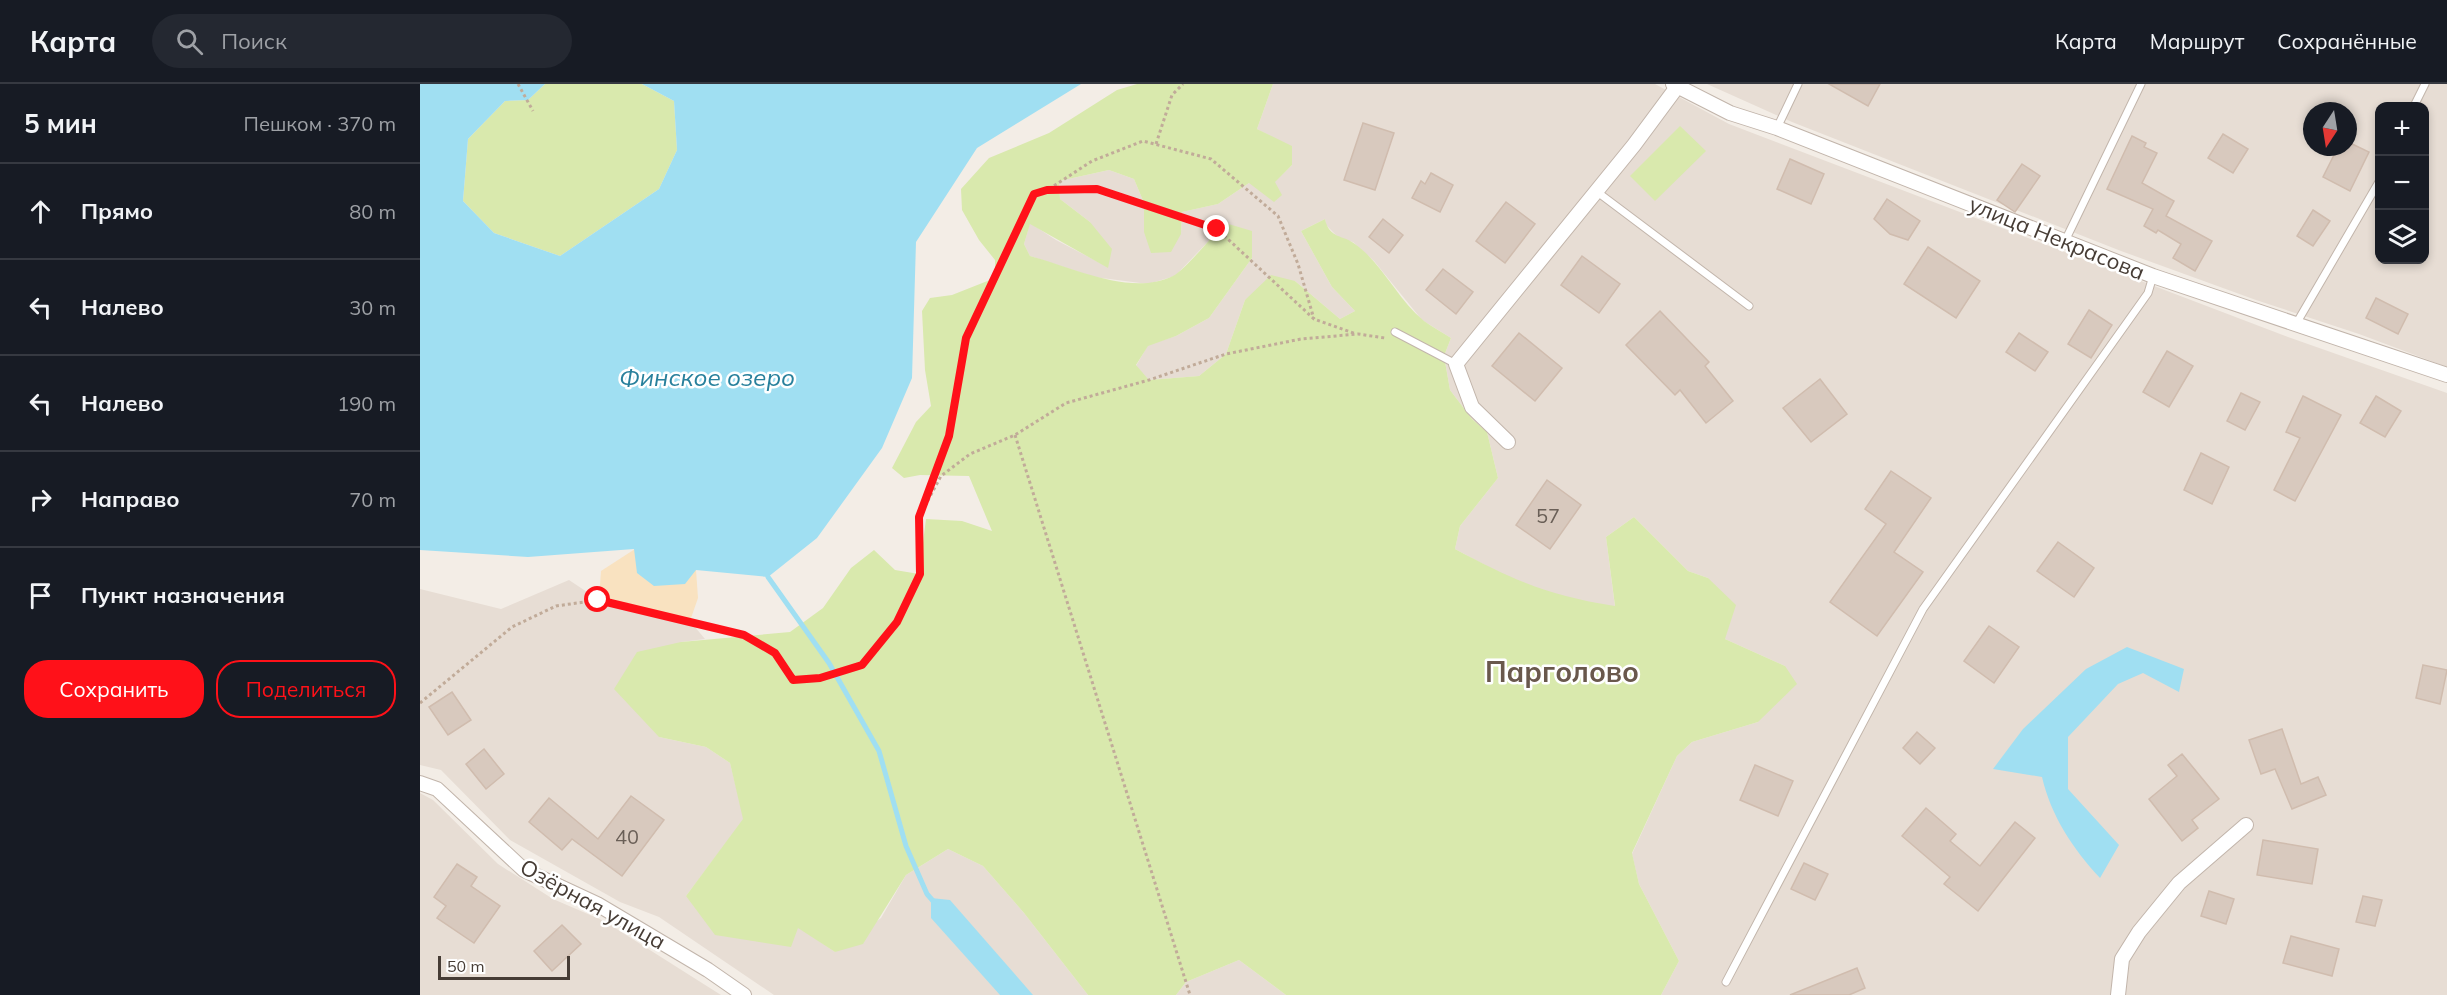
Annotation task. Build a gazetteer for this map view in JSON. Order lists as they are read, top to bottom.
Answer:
{
  "streets": {
    "street": ["улица Некрасова", "Озёрная улица"]
  },
  "districts": ["Парголово"],
  "water": ["Финское озеро"],
  "house_numbers": ["57", "40"],
  "scale_bar": "50 m",
  "north": "bottom",
  "page": {
    "header": "Карта",
    "search": "Поиск",
    "nav": ["Карта", "Маршрут", "Сохранённые"],
    "heading": ["5 мин", "Пешком · 370 m"],
    "map_buttons": ["+", "−"],
    "list": [
      ["Прямо", "80 m"],
      ["Налево", "30 m"],
      ["Налево", "190 m"],
      ["Направо", "70 m"],
      "Пункт назначения"
    ],
    "buttons": ["Сохранить", "Поделиться"],
    "scale": "50 m"
  }
}
